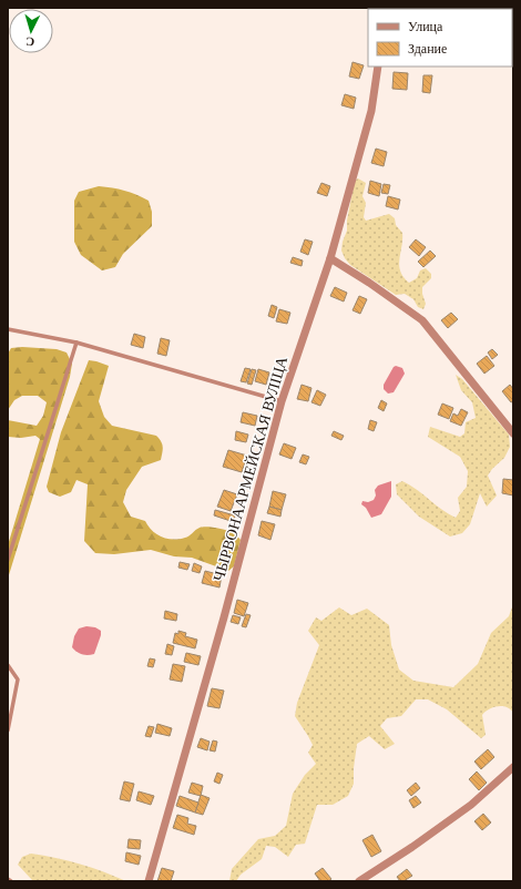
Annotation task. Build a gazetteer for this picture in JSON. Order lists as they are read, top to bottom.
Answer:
{
  "streets": {
    "street": ["ЧЫРВОНААРМЕЙСКАЯ ВУЛІЦА"]
  },
  "legend": ["Улица", "Здание"],
  "north": "bottom"
}
